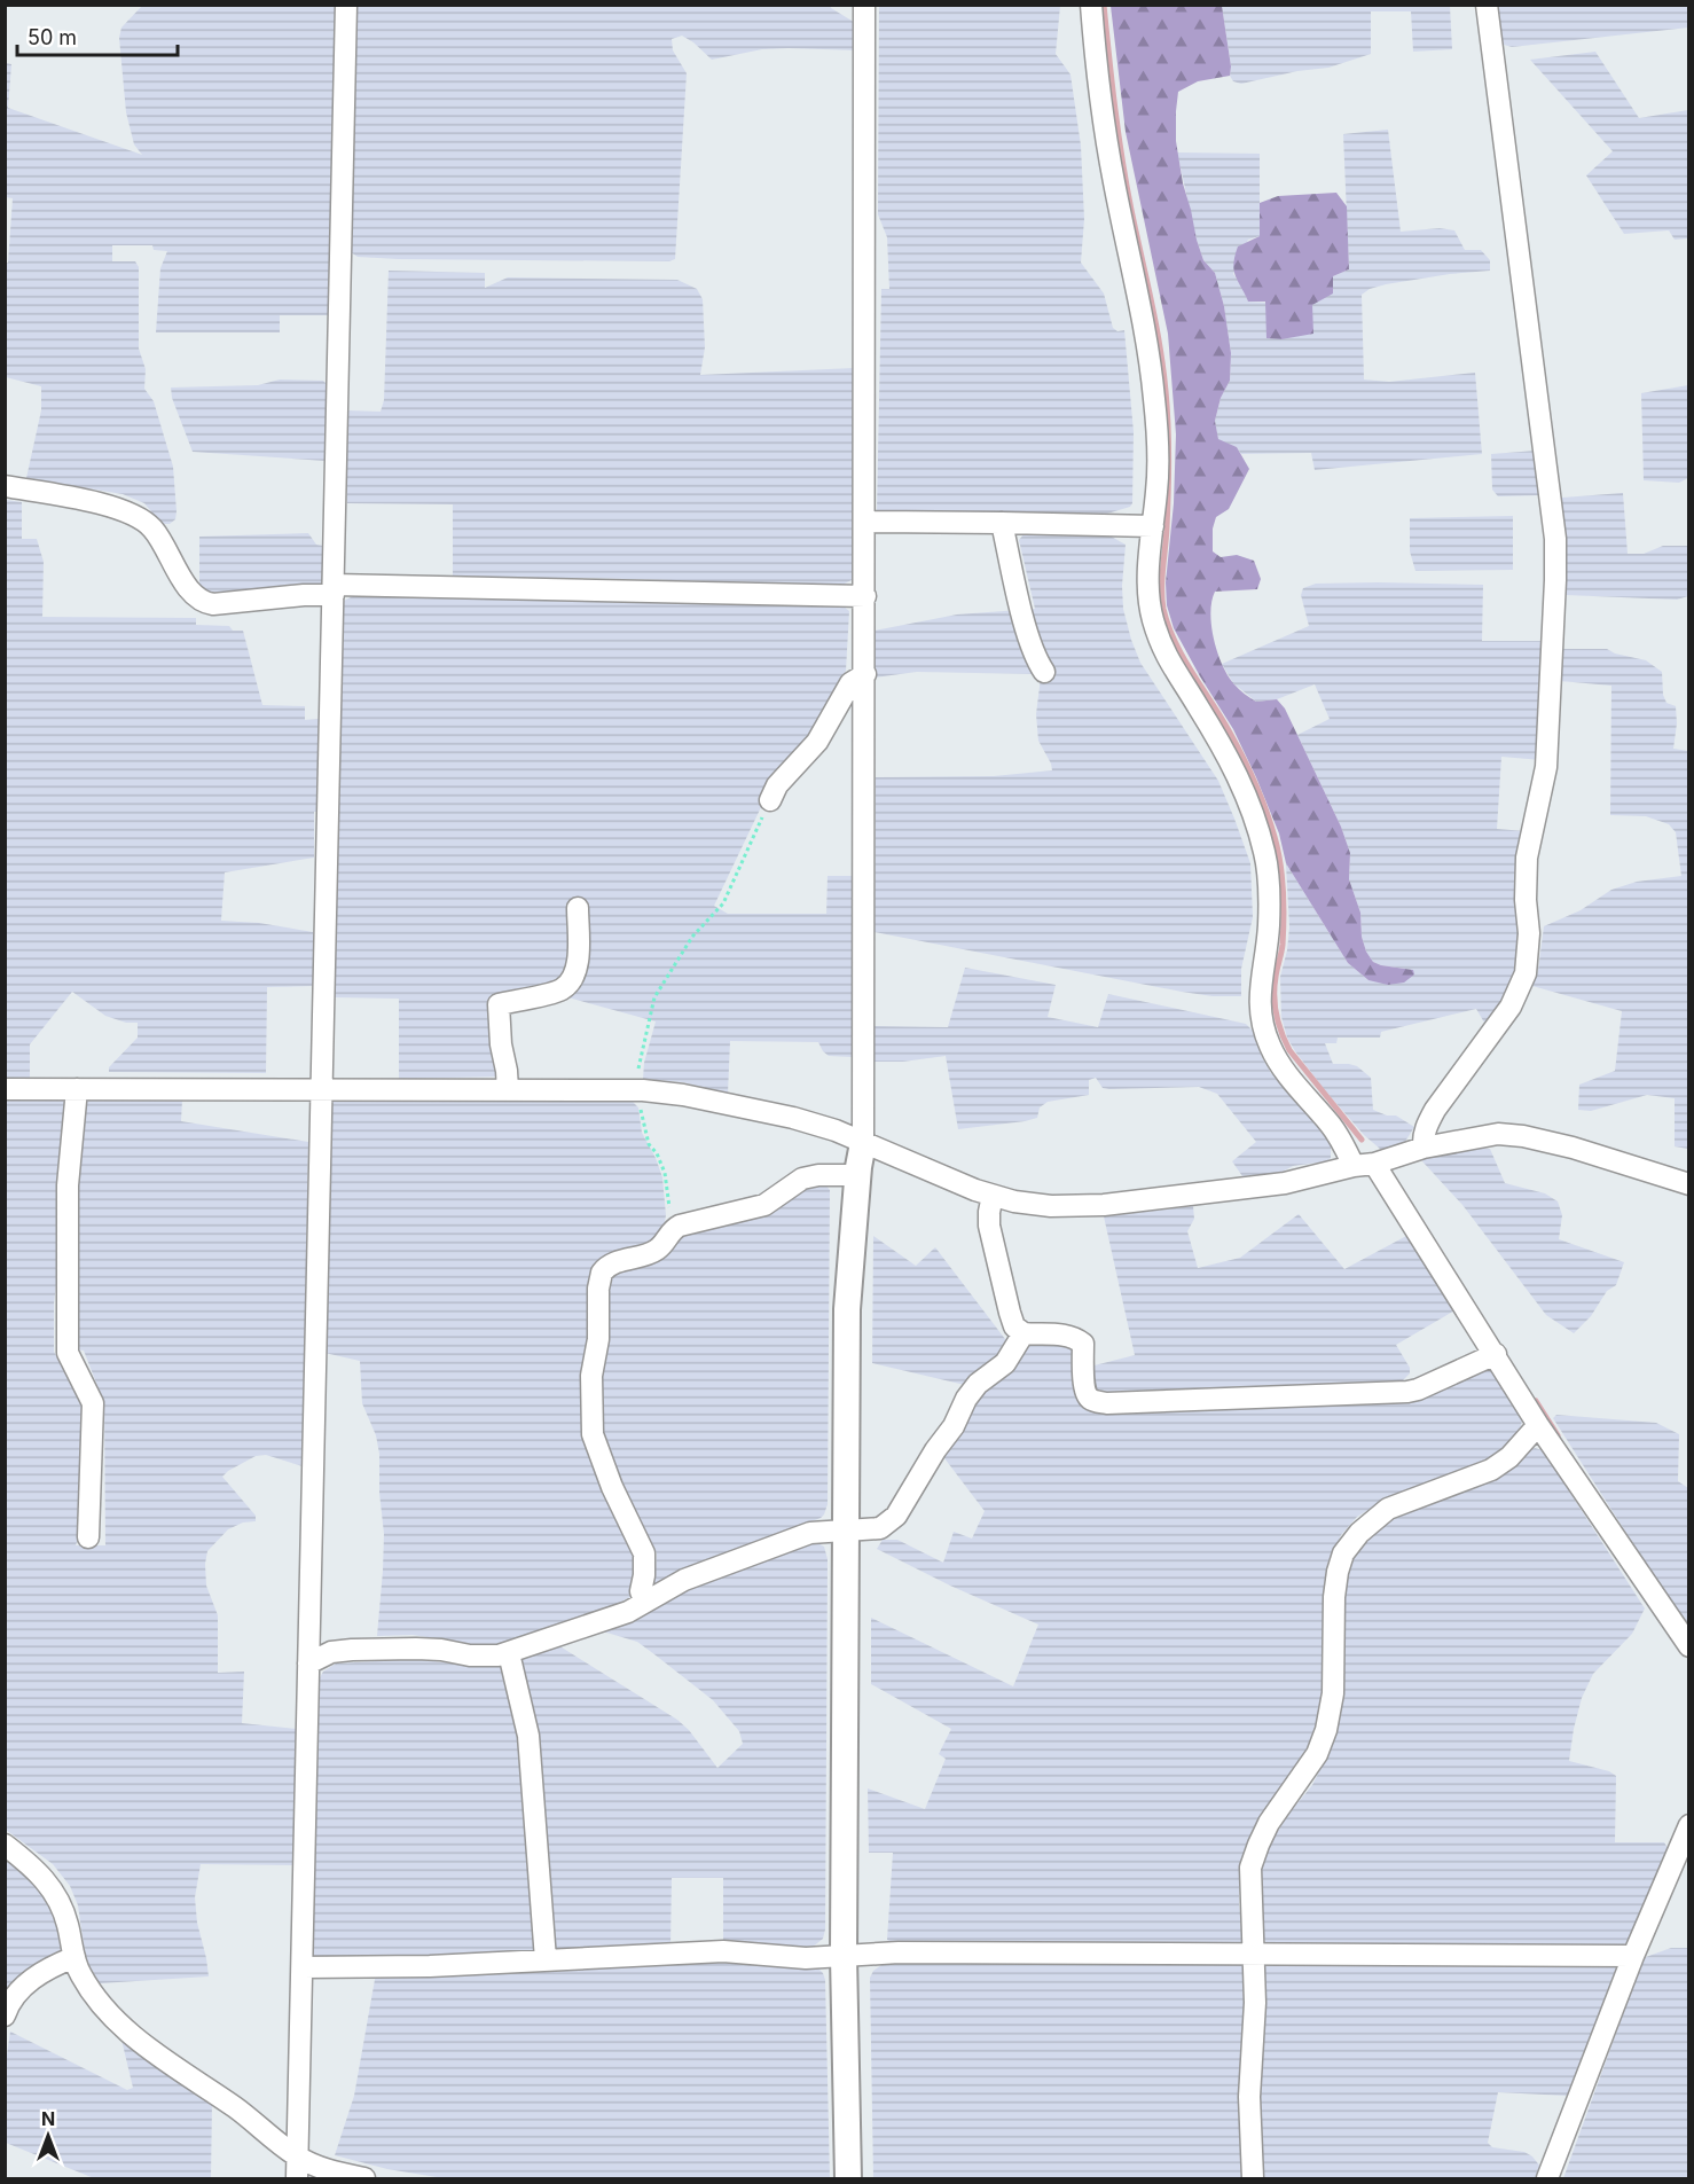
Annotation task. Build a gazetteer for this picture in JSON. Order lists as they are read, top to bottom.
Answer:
{
  "scale_bar": "50 m",
  "north": "top"
}
